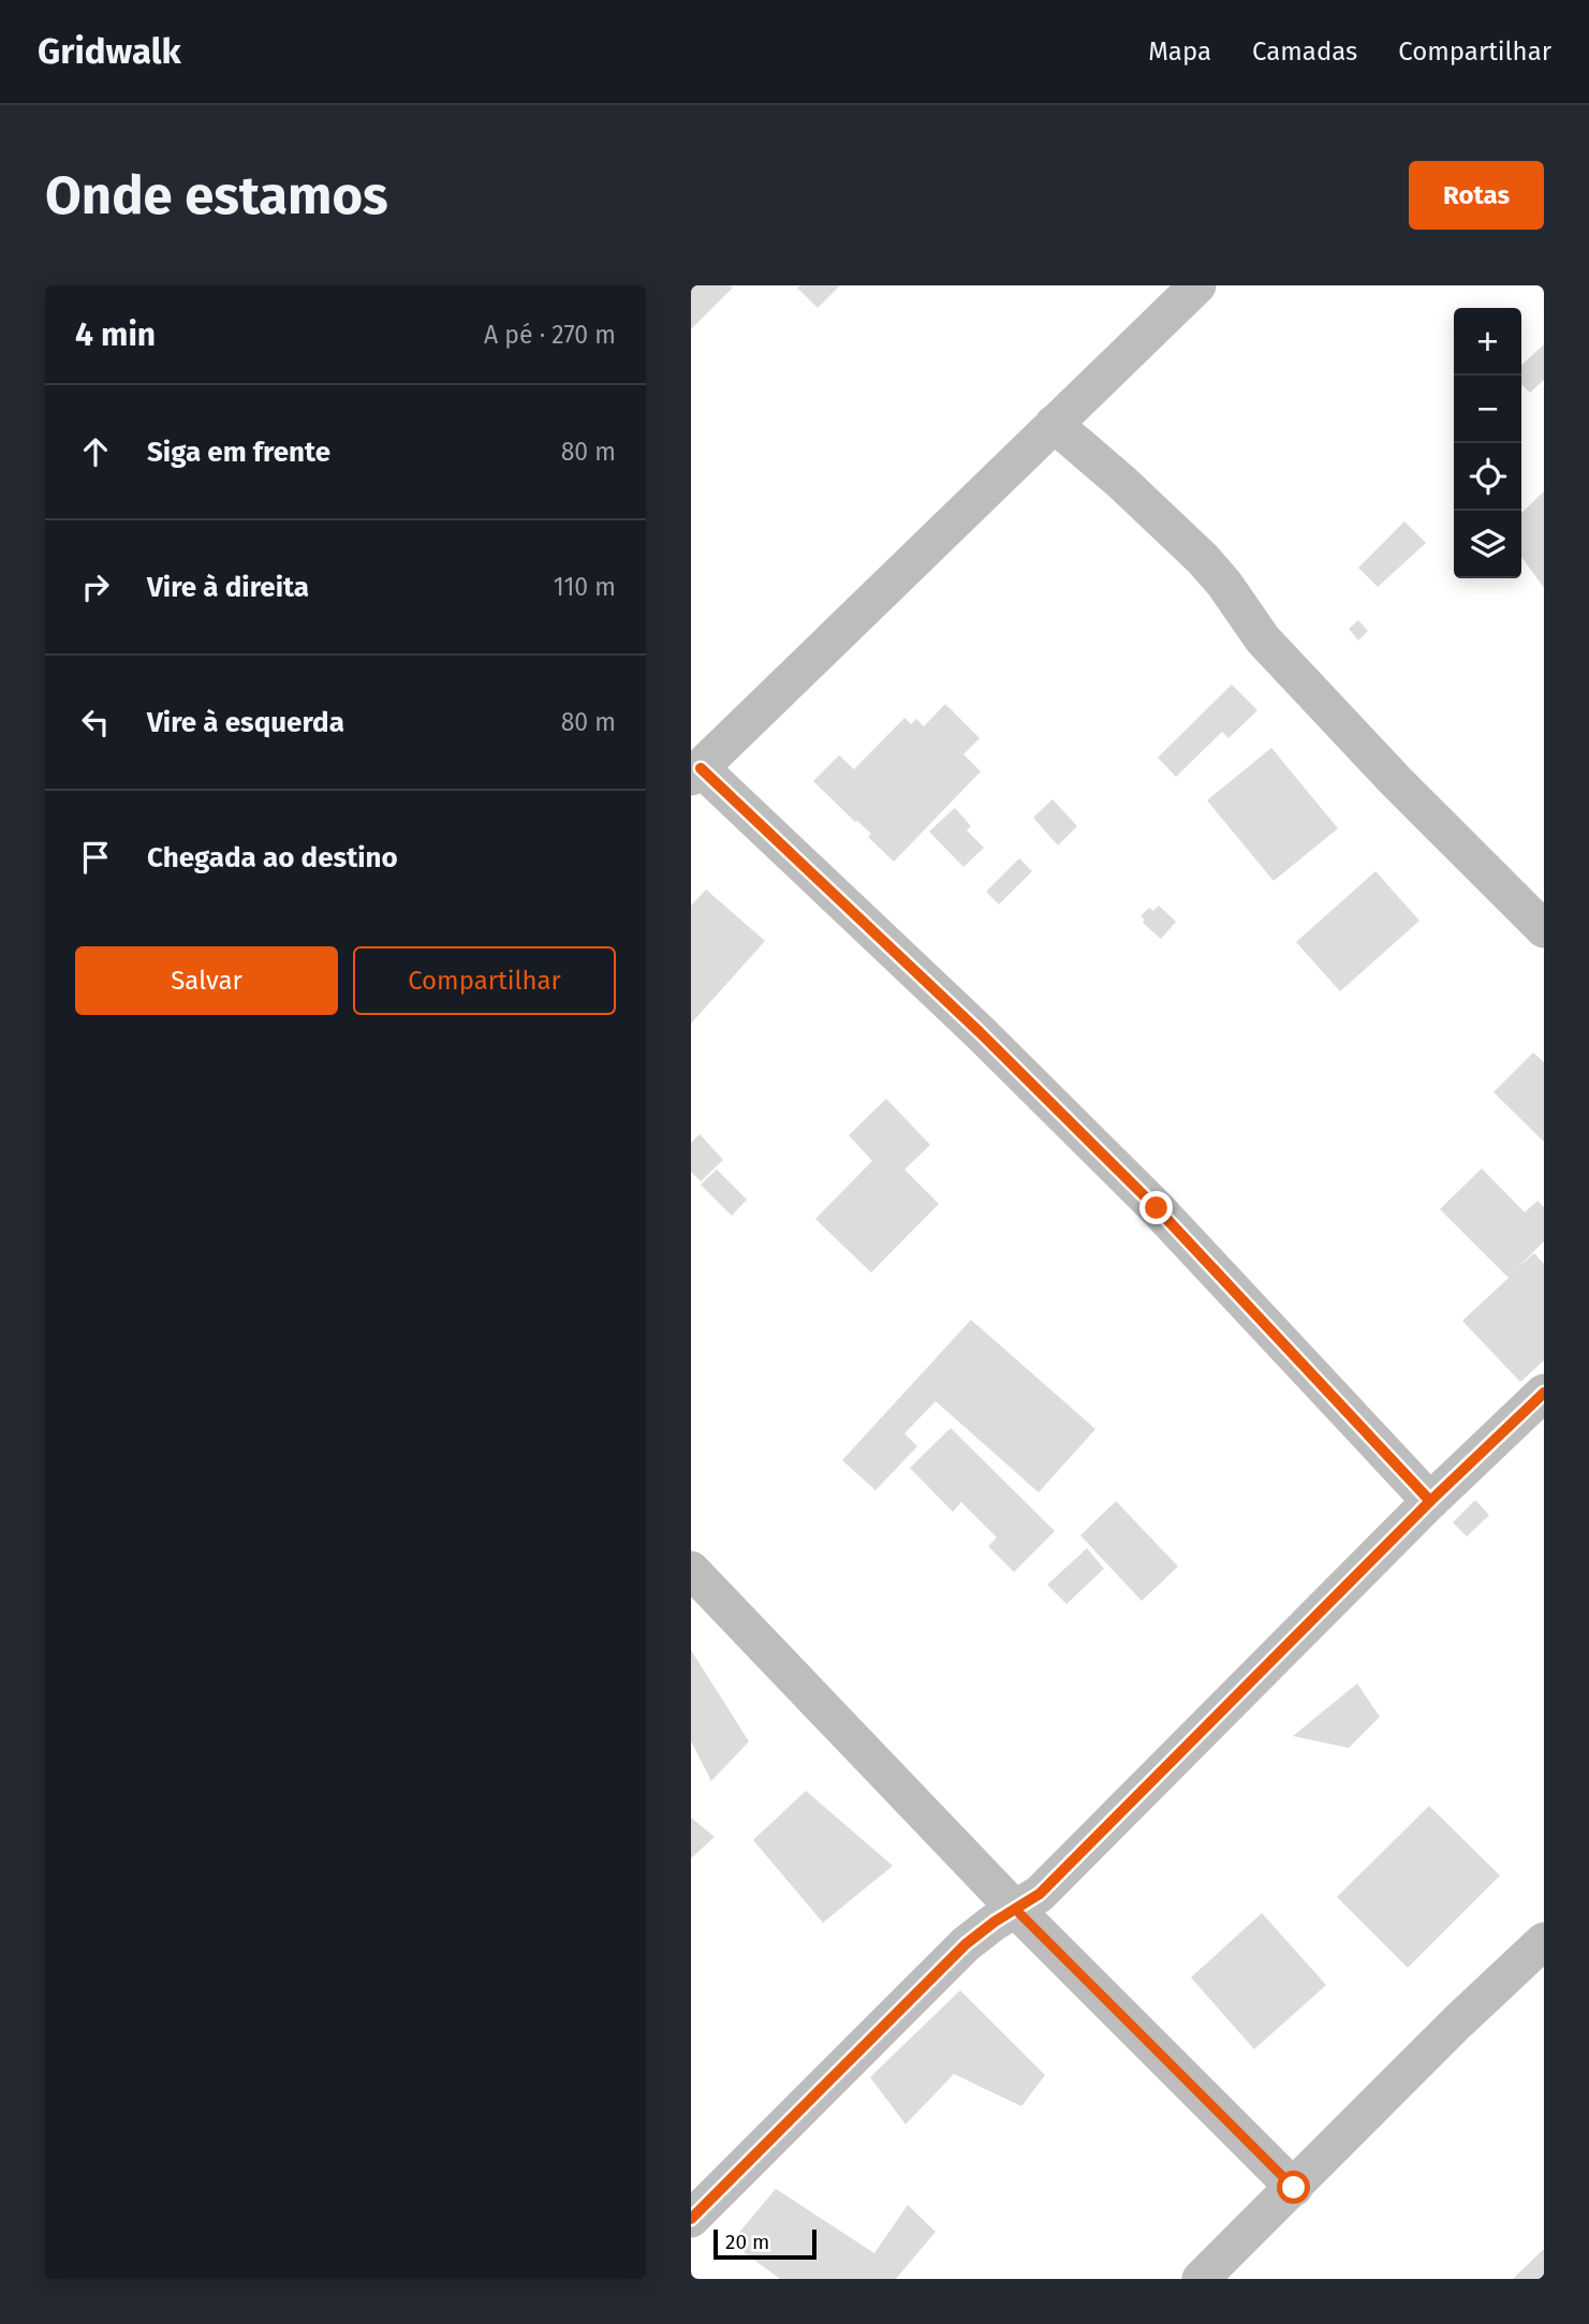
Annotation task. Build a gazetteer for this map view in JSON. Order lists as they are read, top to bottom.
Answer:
{
  "scale_bar": "20 m",
  "page": {
    "header": "Gridwalk",
    "nav": ["Mapa", "Camadas", "Compartilhar"],
    "buttons": [
      "Rotas",
      ["Salvar", "Compartilhar"]
    ],
    "title": "Onde estamos",
    "heading": ["4 min", "A pé · 270 m"],
    "map_buttons": ["+", "−"],
    "list": [
      ["Siga em frente", "80 m"],
      ["Vire à direita", "110 m"],
      ["Vire à esquerda", "80 m"],
      "Chegada ao destino"
    ],
    "scale": "20 m"
  }
}
